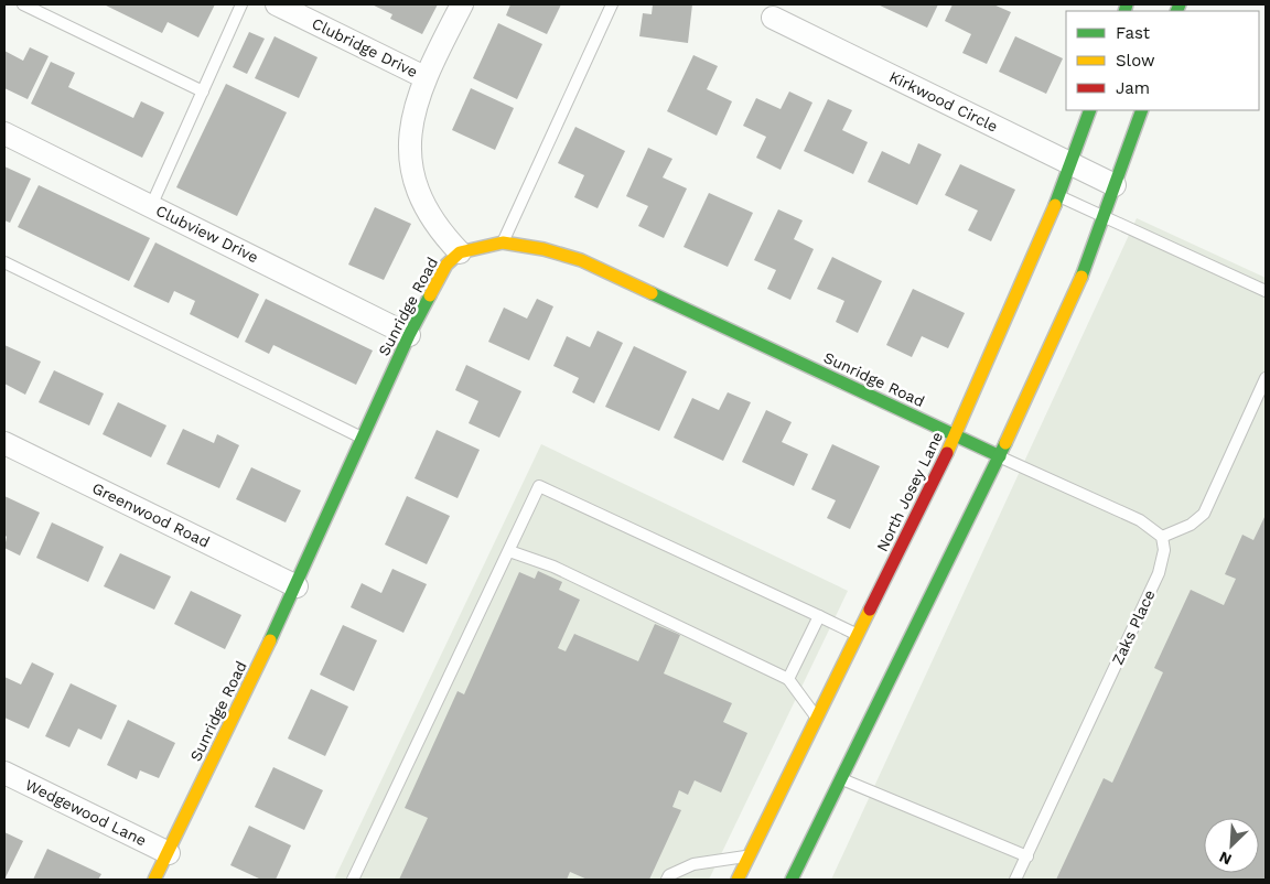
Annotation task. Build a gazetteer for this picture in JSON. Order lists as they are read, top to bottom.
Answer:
{
  "streets": {
    "main road": ["Sunridge Road", "North Josey Lane"],
    "street": [
      "Clubridge Drive",
      "Kirkwood Circle",
      "Clubview Drive",
      "Greenwood Road",
      "Wedgewood Lane"
    ],
    "lane": ["Zaks Place"]
  },
  "crossings": [
    ["Kirkwood Circle", "North Josey Lane"],
    ["Clubview Drive", "Sunridge Road"],
    ["Sunridge Road", "North Josey Lane"],
    ["Sunridge Road", "Greenwood Road"],
    ["Sunridge Road", "Wedgewood Lane"]
  ],
  "legend": ["Fast", "Slow", "Jam"],
  "north": "bottom left"
}
